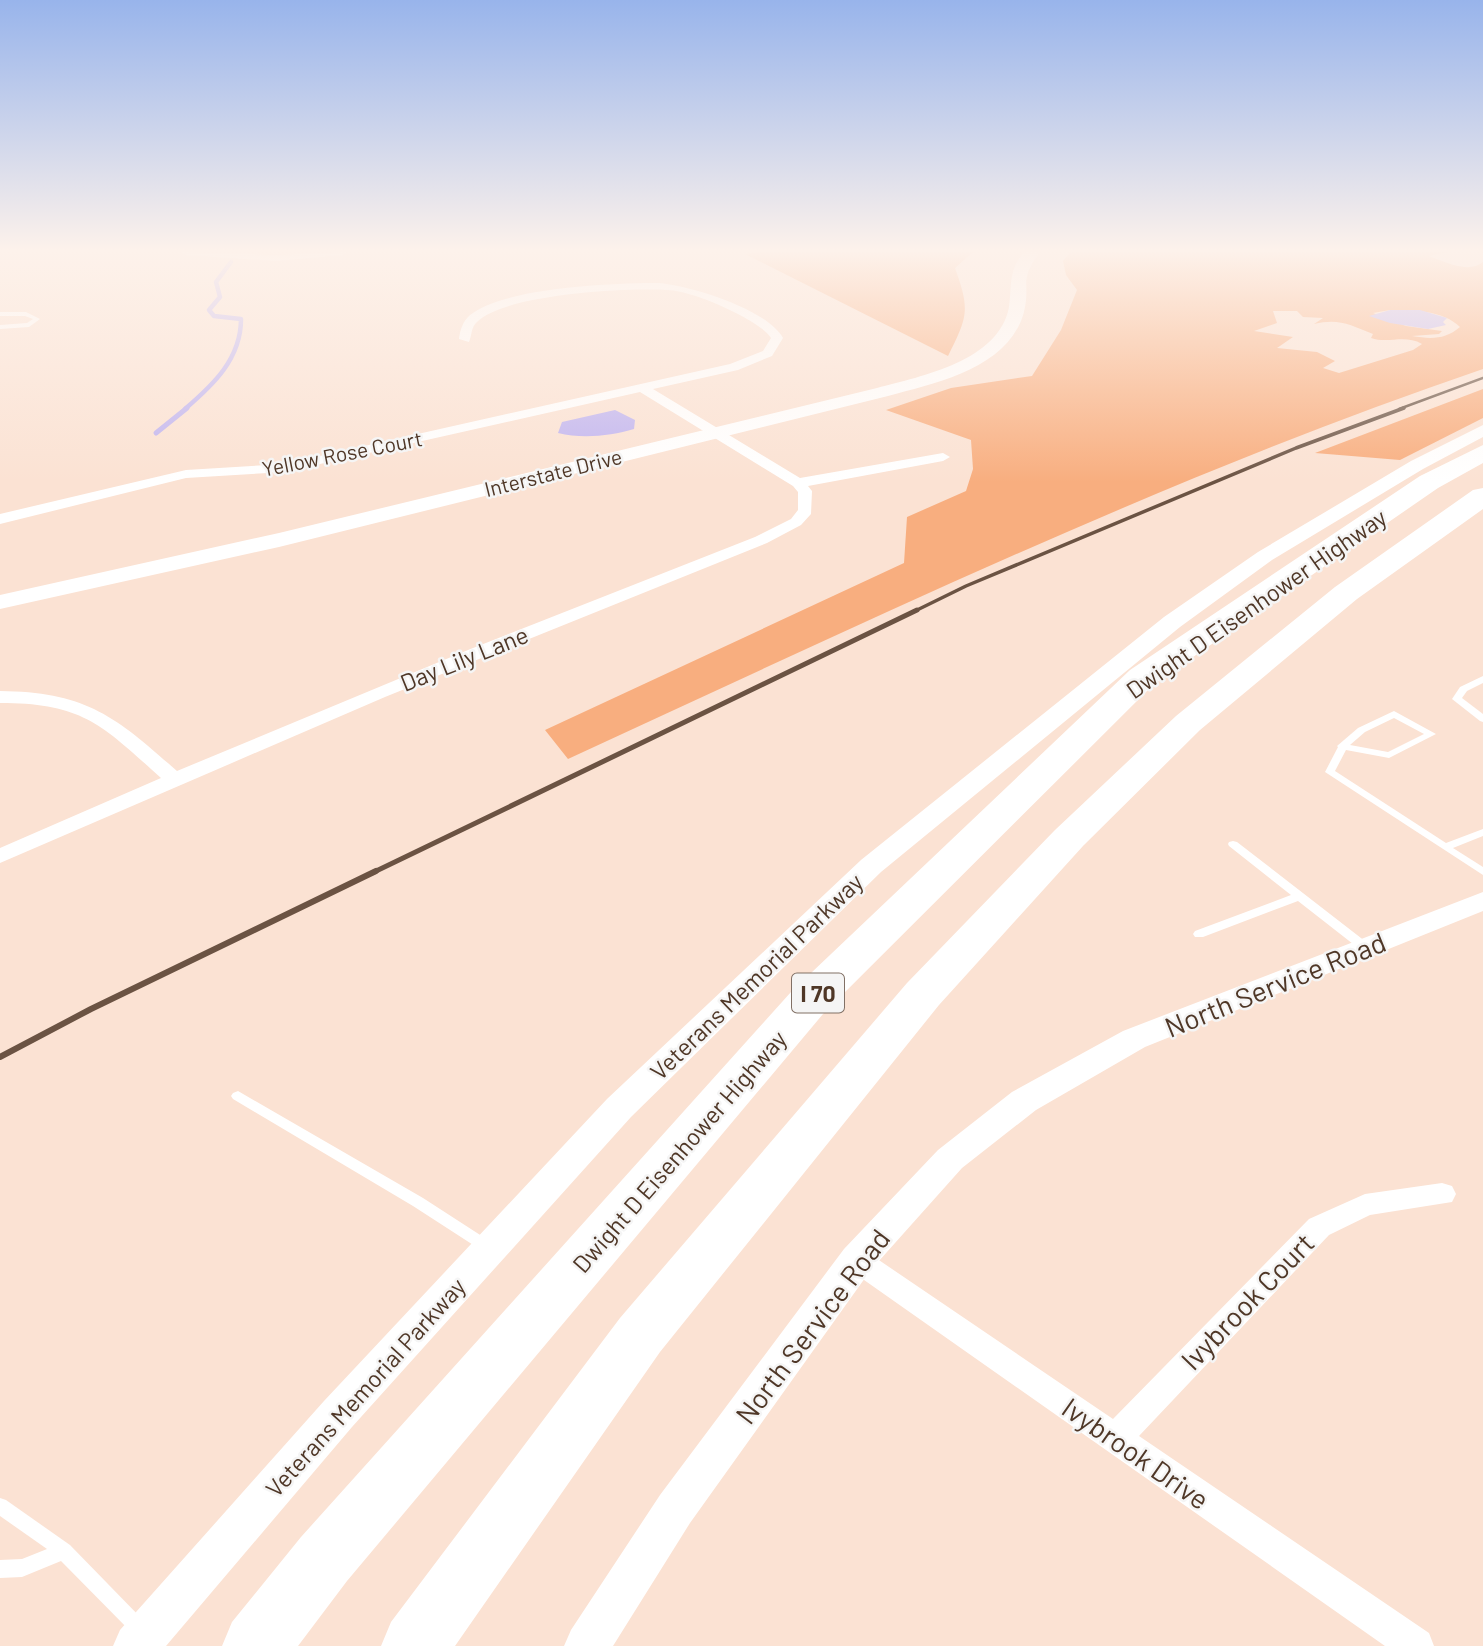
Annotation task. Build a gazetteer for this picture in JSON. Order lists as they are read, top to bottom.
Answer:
{
  "streets": {
    "highway": ["Dwight D Eisenhower Highway", "I 70"],
    "main road": ["Interstate Drive"],
    "street": [
      "Yellow Rose Court",
      "Day Lily Lane",
      "Veterans Memorial Parkway",
      "North Service Road",
      "Ivybrook Court",
      "Ivybrook Drive"
    ]
  },
  "crossings": [
    ["North Service Road", "Ivybrook Drive"],
    ["Ivybrook Court", "Ivybrook Drive"]
  ]
}
